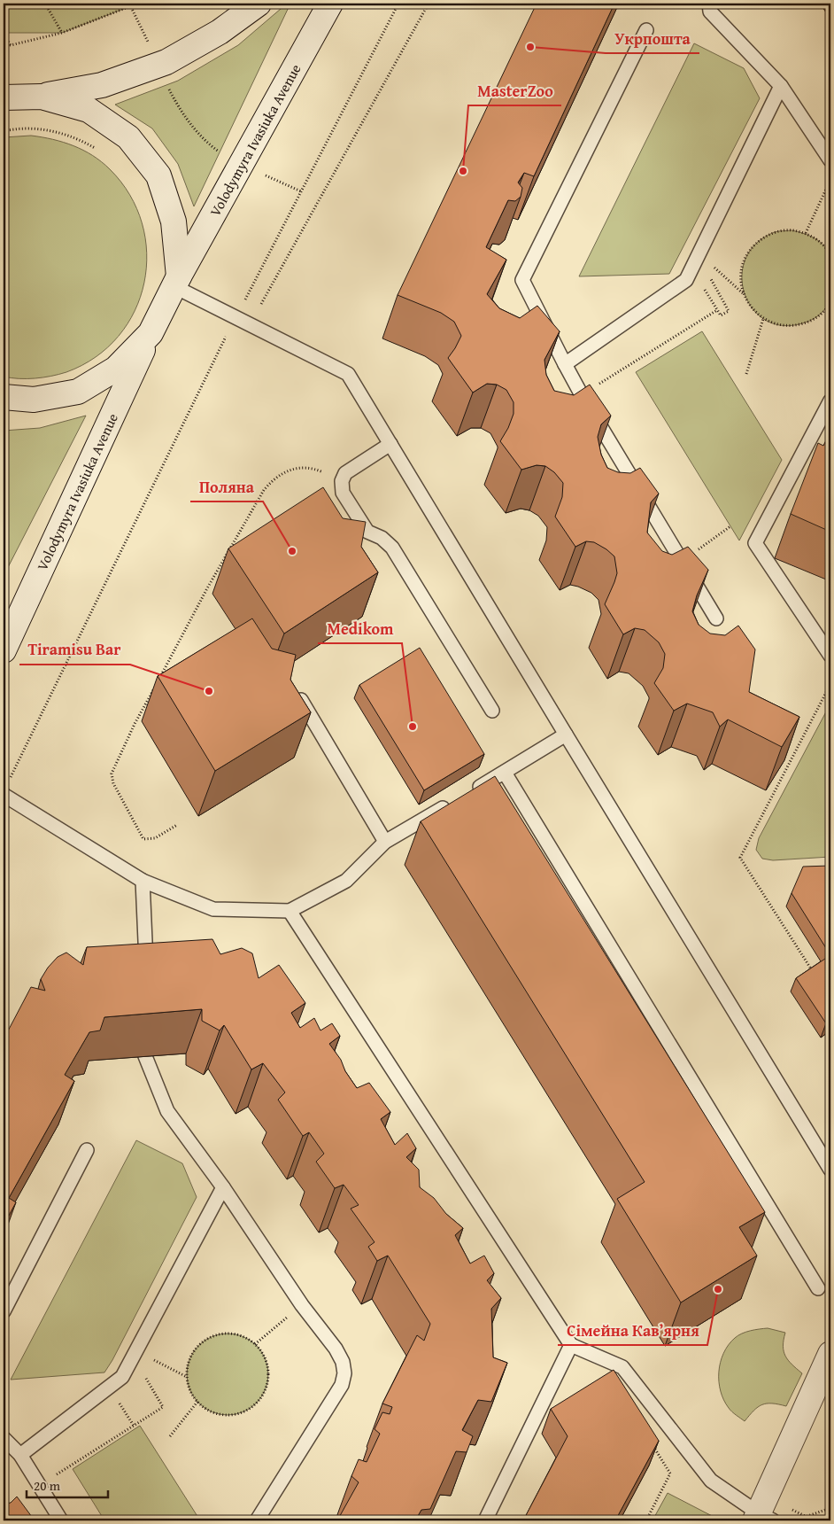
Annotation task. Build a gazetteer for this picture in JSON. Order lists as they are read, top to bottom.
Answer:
{
  "streets": {
    "main road": ["Volodymyra Ivasiuka Avenue"]
  },
  "places": [
    "Укрпошта",
    "MasterZoo",
    "Поляна",
    "Tiramisu Bar",
    "Medikom",
    "Сімейна Кавʼярня"
  ],
  "scale_bar": "20 m"
}
